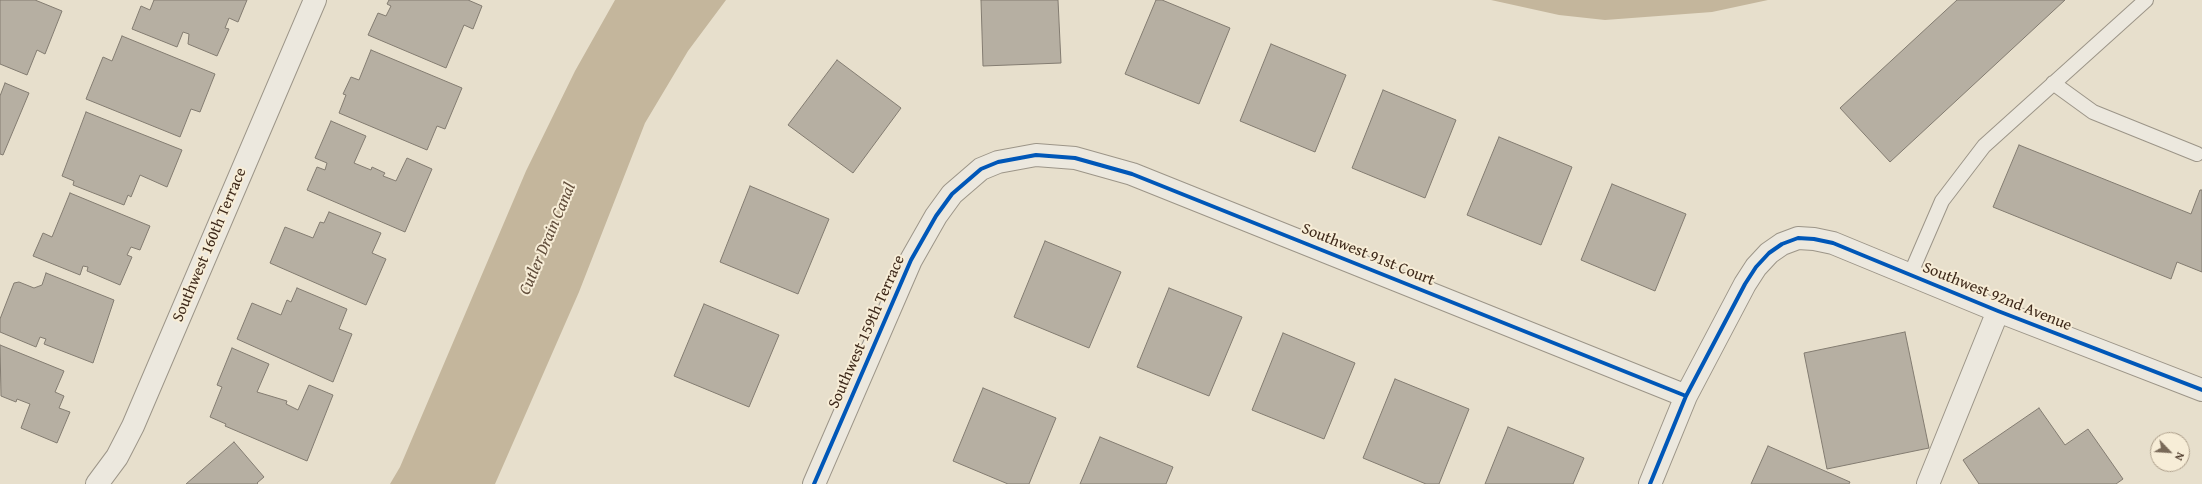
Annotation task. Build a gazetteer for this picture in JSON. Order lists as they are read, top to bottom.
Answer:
{
  "streets": {
    "street": [
      "Southwest 160th Terrace",
      "Southwest 91st Court",
      "Southwest 92nd Avenue",
      "Southwest 159th Terrace"
    ]
  },
  "crossings": [
    ["Southwest 91st Court", "Southwest 92nd Avenue"],
    ["Southwest 91st Court", "Southwest 159th Terrace"]
  ],
  "water": ["Cutler Drain Canal"],
  "north": "bottom right"
}
